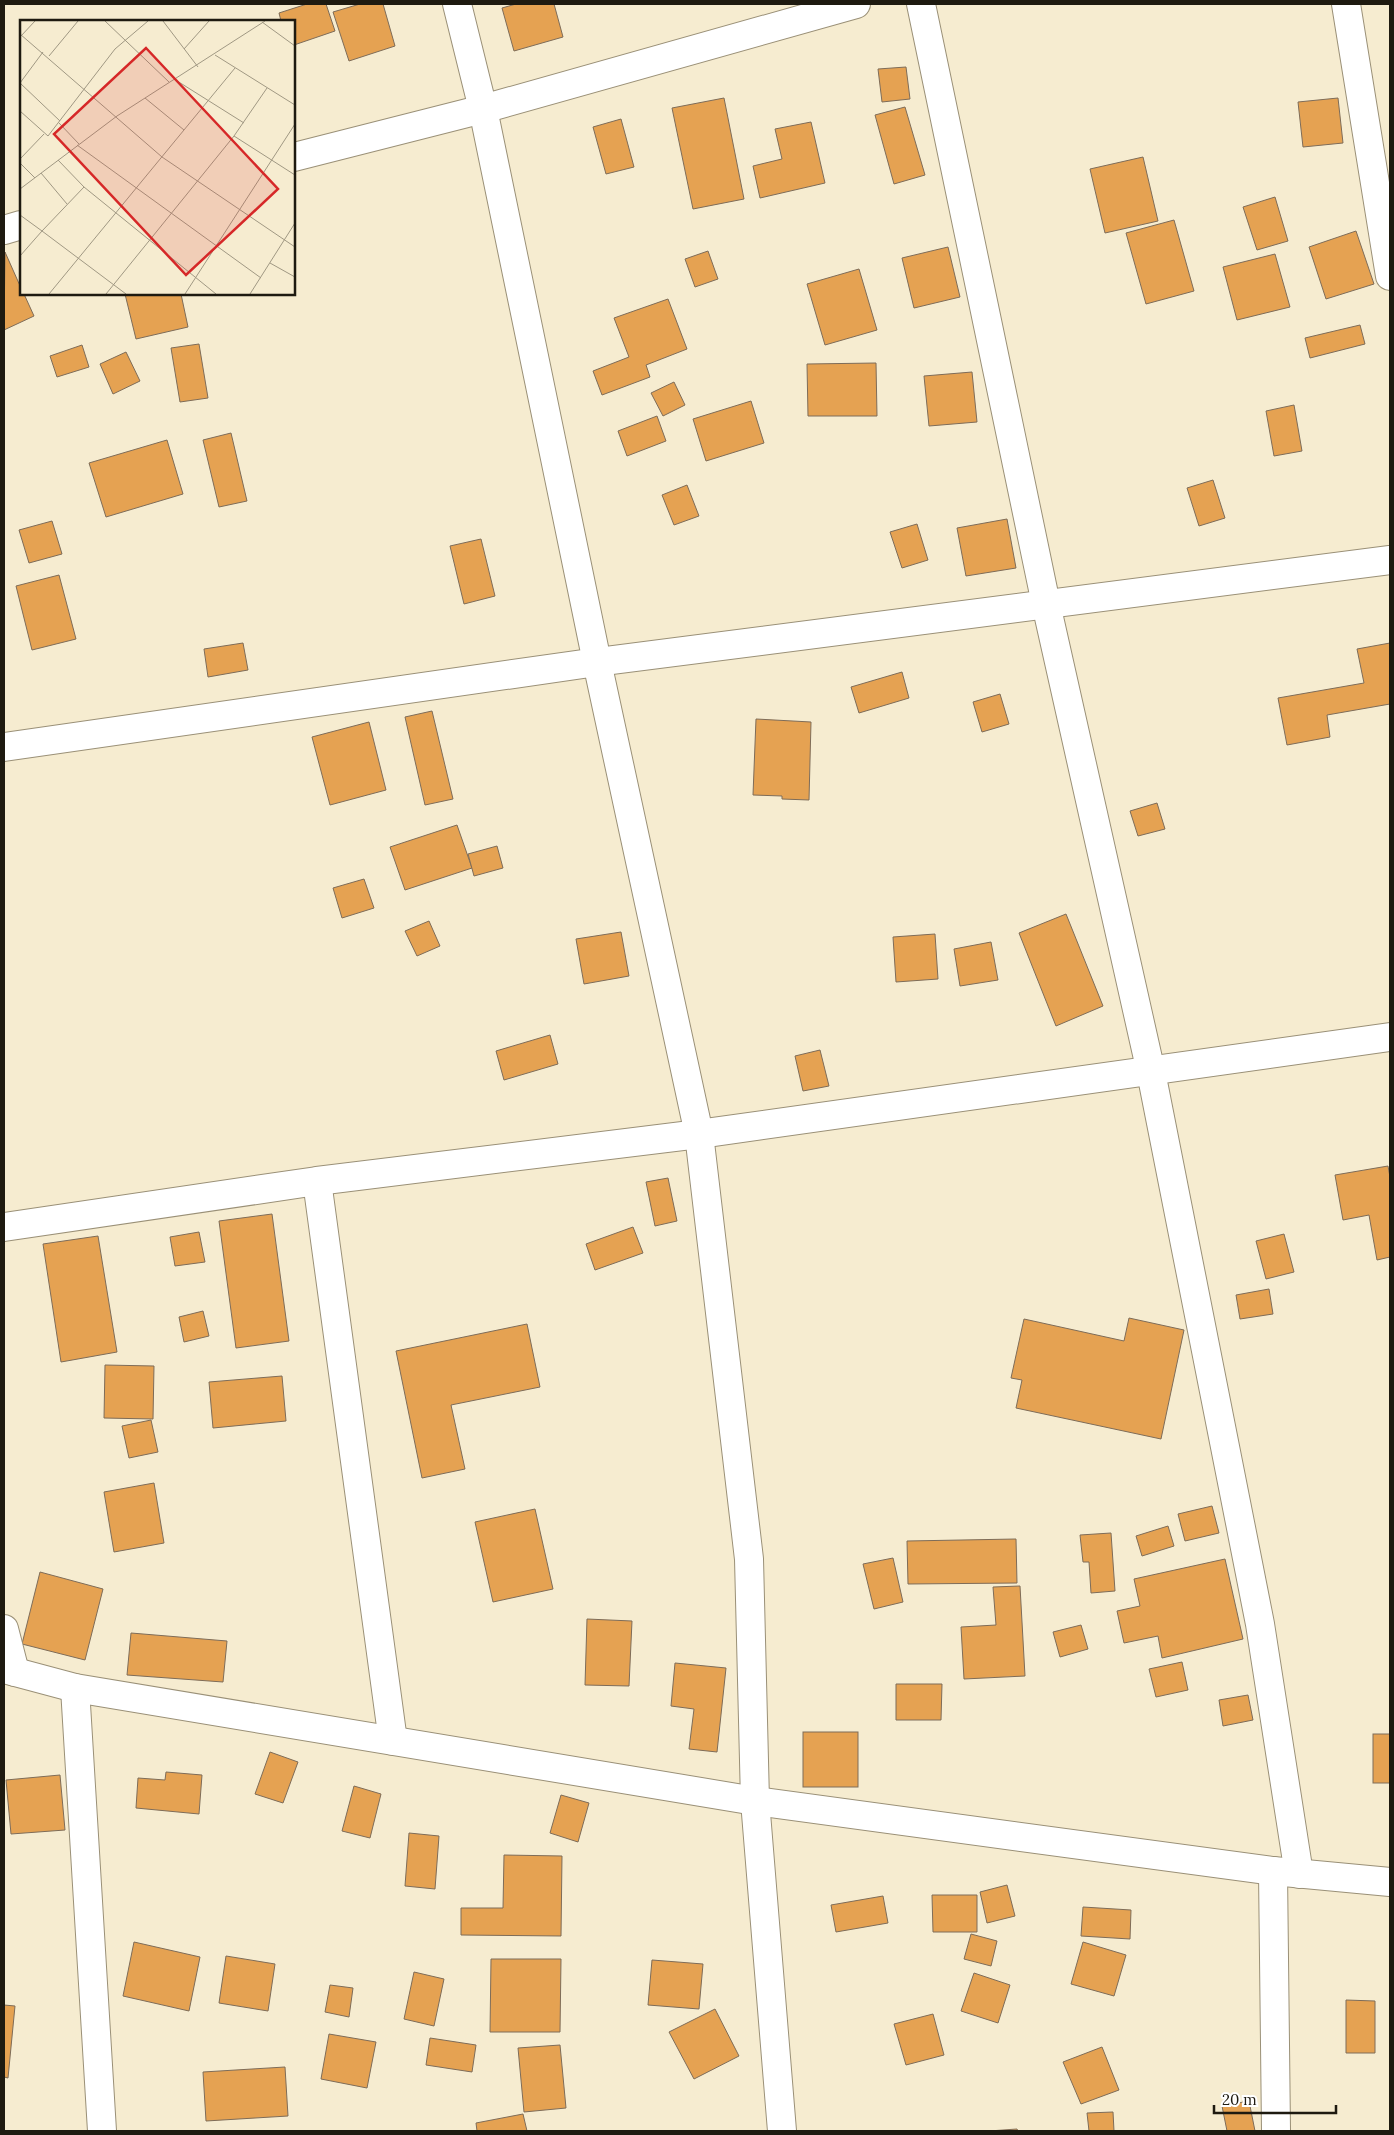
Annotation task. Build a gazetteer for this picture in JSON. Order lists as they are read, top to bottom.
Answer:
{
  "scale_bar": "20 m"
}
